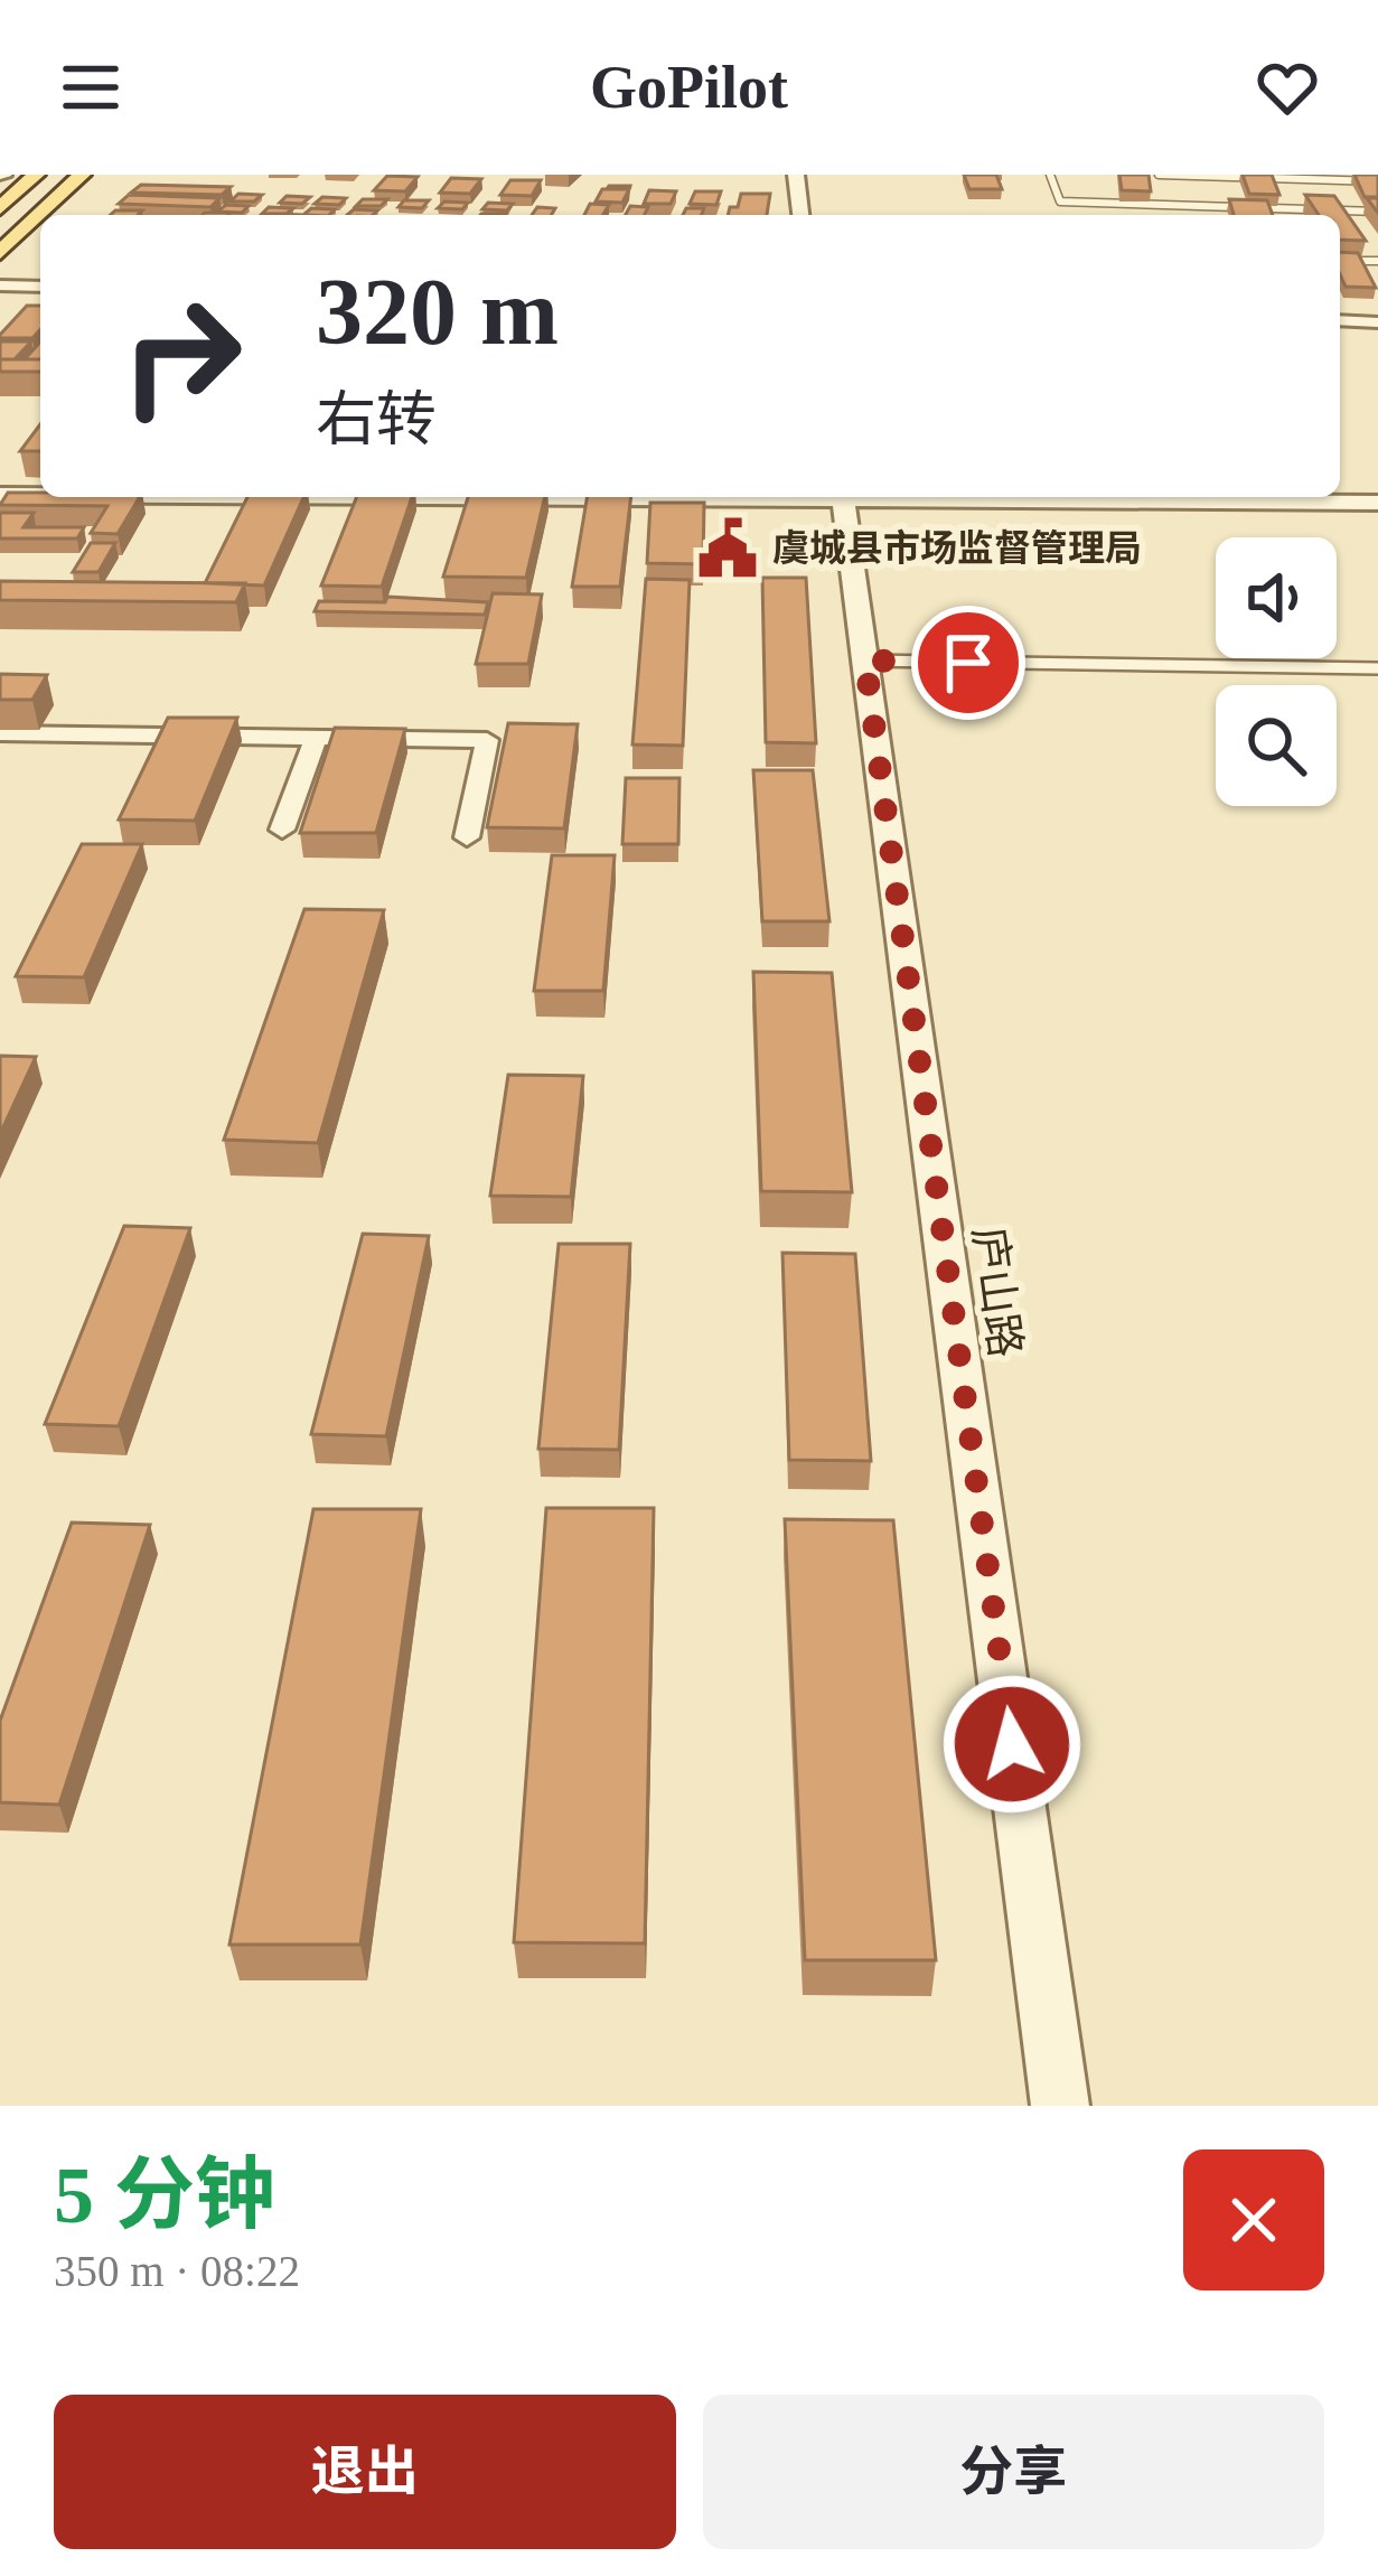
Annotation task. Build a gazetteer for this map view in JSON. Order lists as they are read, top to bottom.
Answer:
{
  "streets": {
    "street": ["庐山路"]
  },
  "places": {
    "public building": ["虞城县市场监督管理局"]
  },
  "page": {
    "header": "GoPilot",
    "turn": ["320 m", "右转"],
    "heading": ["5 分钟", "350 m · 08:22"],
    "buttons": ["退出", "分享"]
  }
}
